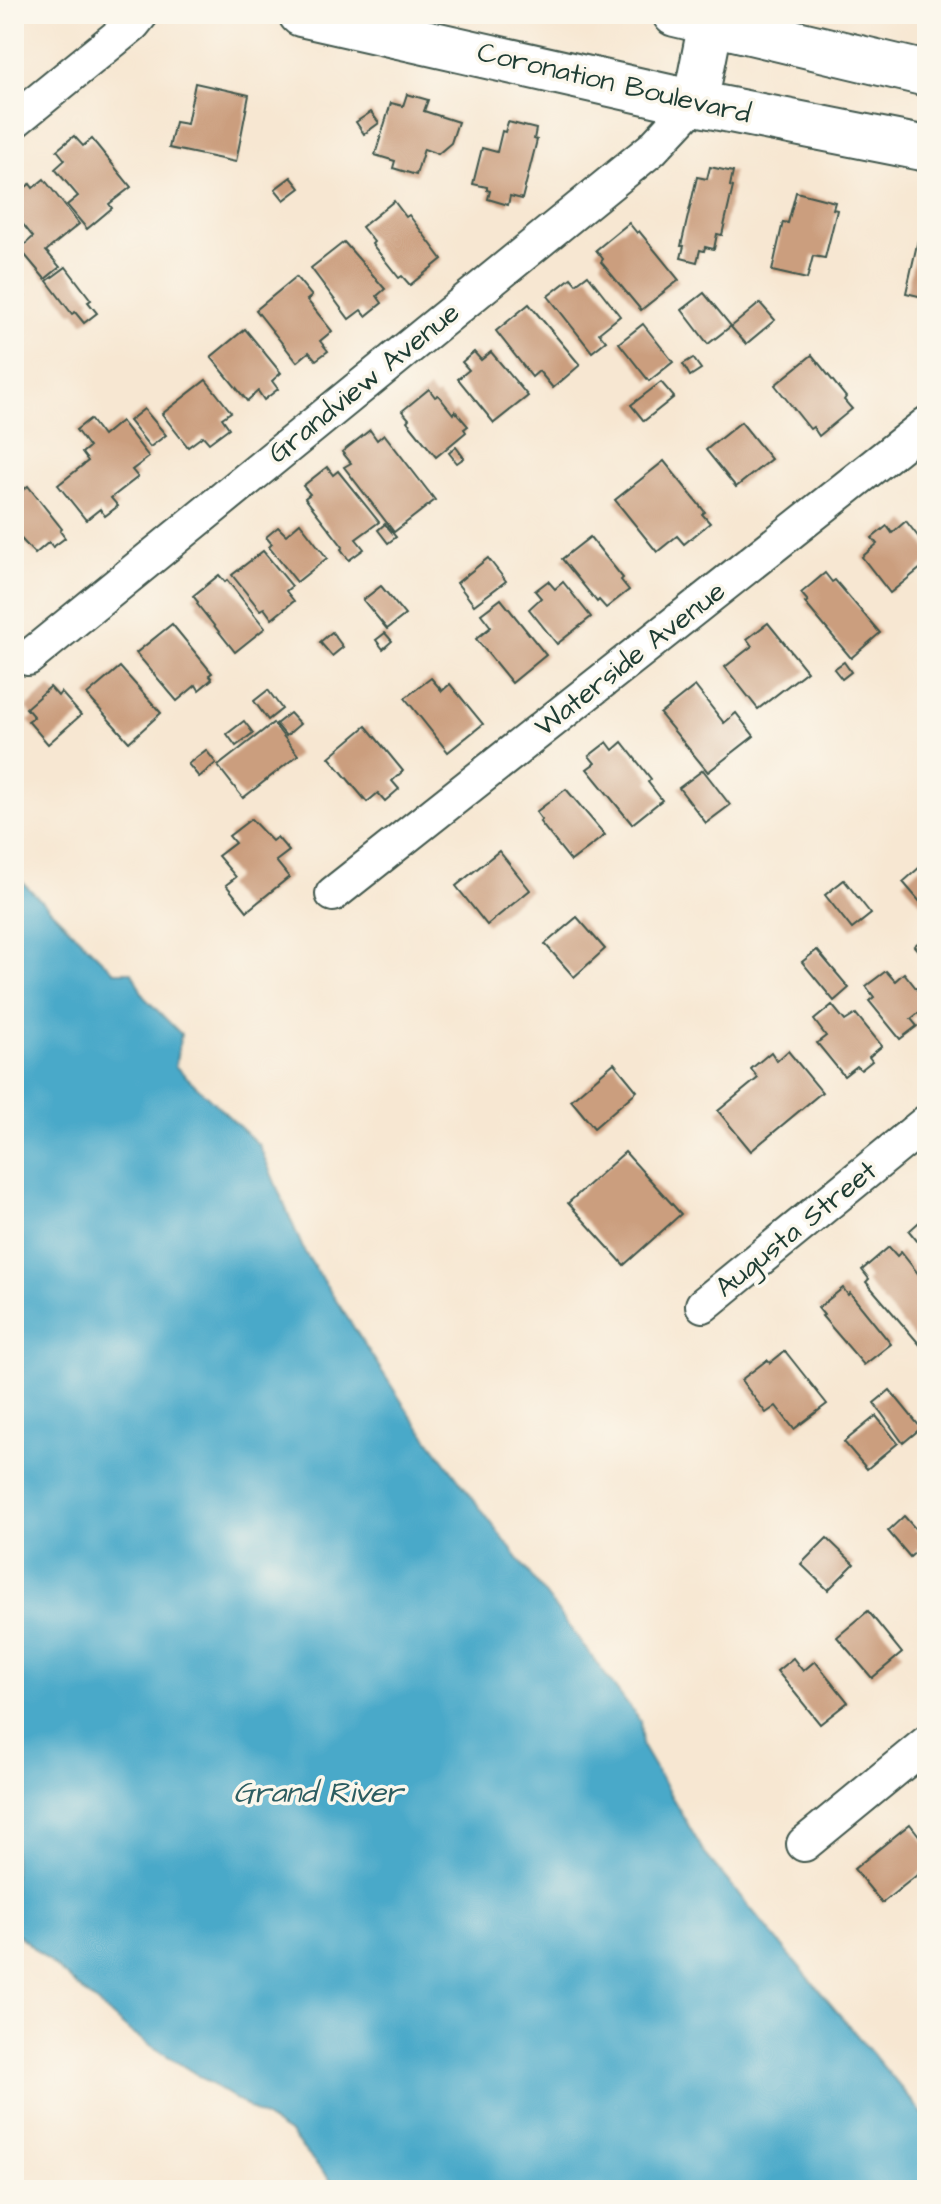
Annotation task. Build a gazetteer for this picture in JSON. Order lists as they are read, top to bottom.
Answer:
{
  "streets": {
    "main road": ["Coronation Boulevard"],
    "street": ["Grandview Avenue", "Waterside Avenue", "Augusta Street"]
  },
  "crossings": [
    ["Coronation Boulevard", "Grandview Avenue"]
  ],
  "water": ["Grand River"]
}
